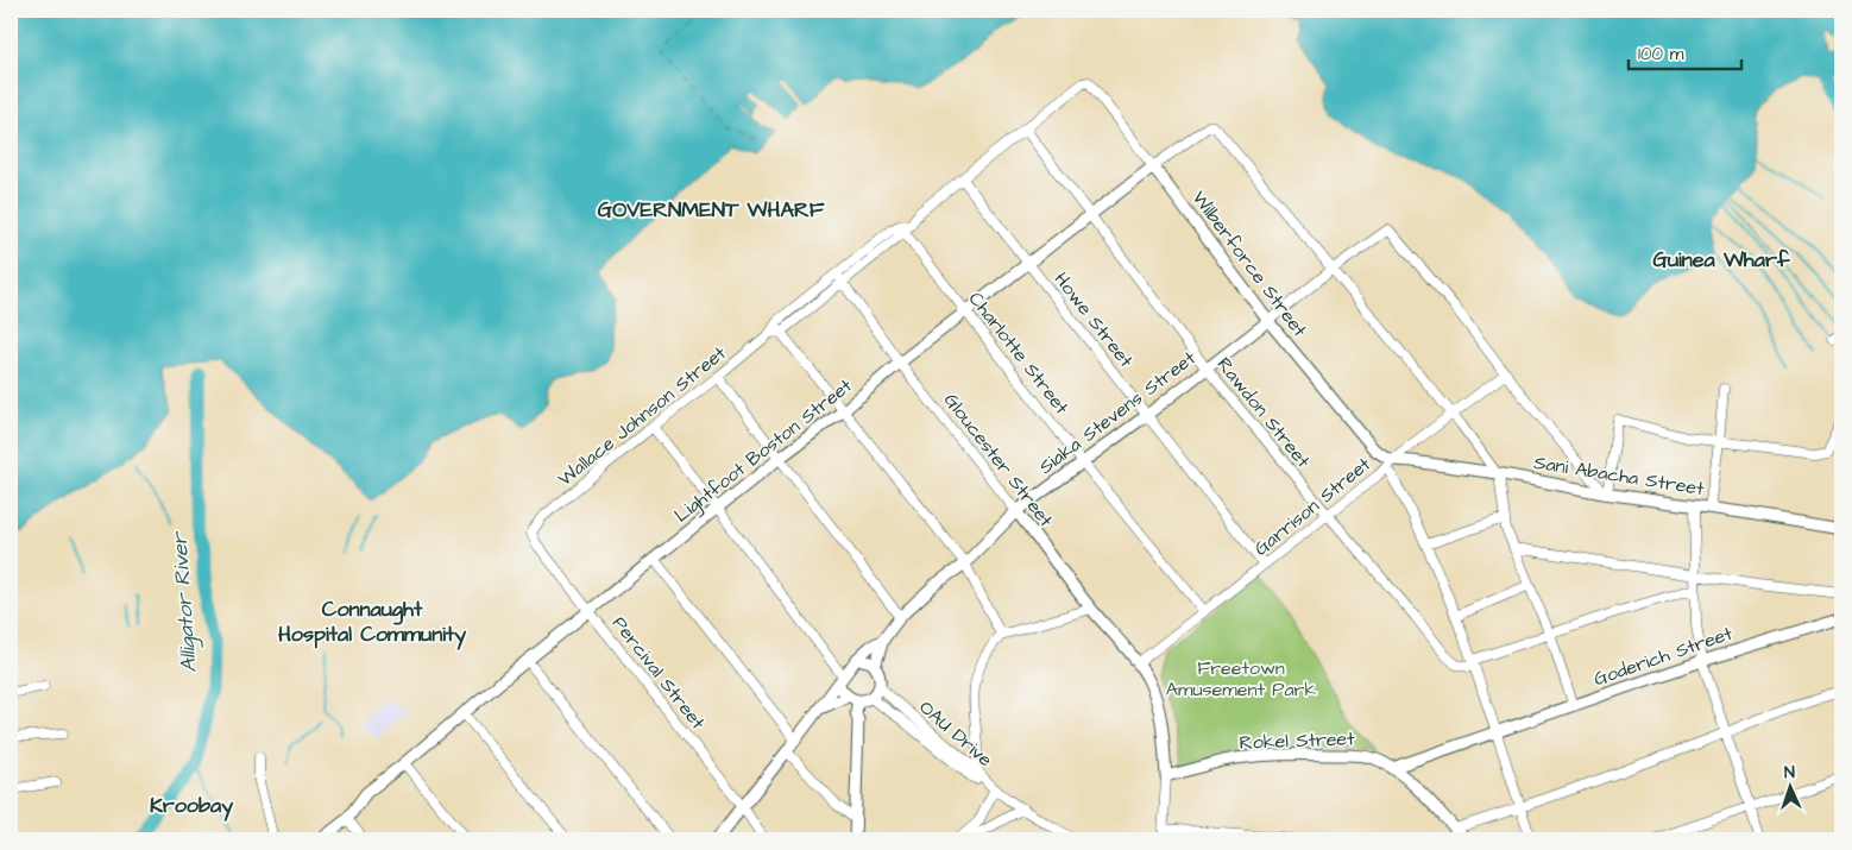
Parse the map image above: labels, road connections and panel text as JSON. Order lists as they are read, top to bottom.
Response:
{
  "streets": {
    "main road": [
      "Wilberforce Street",
      "Siaka Stevens Street",
      "Lightfoot Boston Street",
      "Gloucester Street",
      "Sani Abacha Street",
      "Goderich Street",
      "Rokel Street"
    ],
    "street": [
      "Howe Street",
      "Charlotte Street",
      "Rawdon Street",
      "Wallace Johnson Street",
      "Garrison Street",
      "Percival Street",
      "OAU Drive"
    ]
  },
  "crossings": [
    ["Wilberforce Street", "Siaka Stevens Street"],
    ["Wilberforce Street", "Wallace Johnson Street"],
    ["Wilberforce Street", "Lightfoot Boston Street"],
    ["Wilberforce Street", "Sani Abacha Street"],
    ["Wilberforce Street", "Garrison Street"],
    ["Howe Street", "Siaka Stevens Street"],
    ["Howe Street", "Wallace Johnson Street"],
    ["Howe Street", "Lightfoot Boston Street"],
    ["Howe Street", "Garrison Street"],
    ["Charlotte Street", "Siaka Stevens Street"],
    ["Charlotte Street", "Wallace Johnson Street"],
    ["Charlotte Street", "Lightfoot Boston Street"],
    ["Charlotte Street", "Garrison Street"],
    ["Siaka Stevens Street", "Rawdon Street"],
    ["Siaka Stevens Street", "Lightfoot Boston Street"],
    ["Siaka Stevens Street", "Gloucester Street"],
    ["Siaka Stevens Street", "Garrison Street"],
    ["Siaka Stevens Street", "OAU Drive"],
    ["Rawdon Street", "Wallace Johnson Street"],
    ["Rawdon Street", "Lightfoot Boston Street"],
    ["Rawdon Street", "Garrison Street"],
    ["Wallace Johnson Street", "Gloucester Street"],
    ["Wallace Johnson Street", "Percival Street"],
    ["Lightfoot Boston Street", "Gloucester Street"],
    ["Lightfoot Boston Street", "Percival Street"],
    ["Gloucester Street", "Garrison Street"],
    ["Gloucester Street", "Rokel Street"],
    ["Sani Abacha Street", "Garrison Street"],
    ["Goderich Street", "Rokel Street"]
  ],
  "districts": [
    "GOVERNMENT WHARF",
    "Guinea Wharf",
    "Connaught Hospital Community",
    "Kroobay"
  ],
  "water": ["Alligator River"],
  "parks": ["Freetown Amusement Park"],
  "scale_bar": "100 m",
  "north": "top"
}
